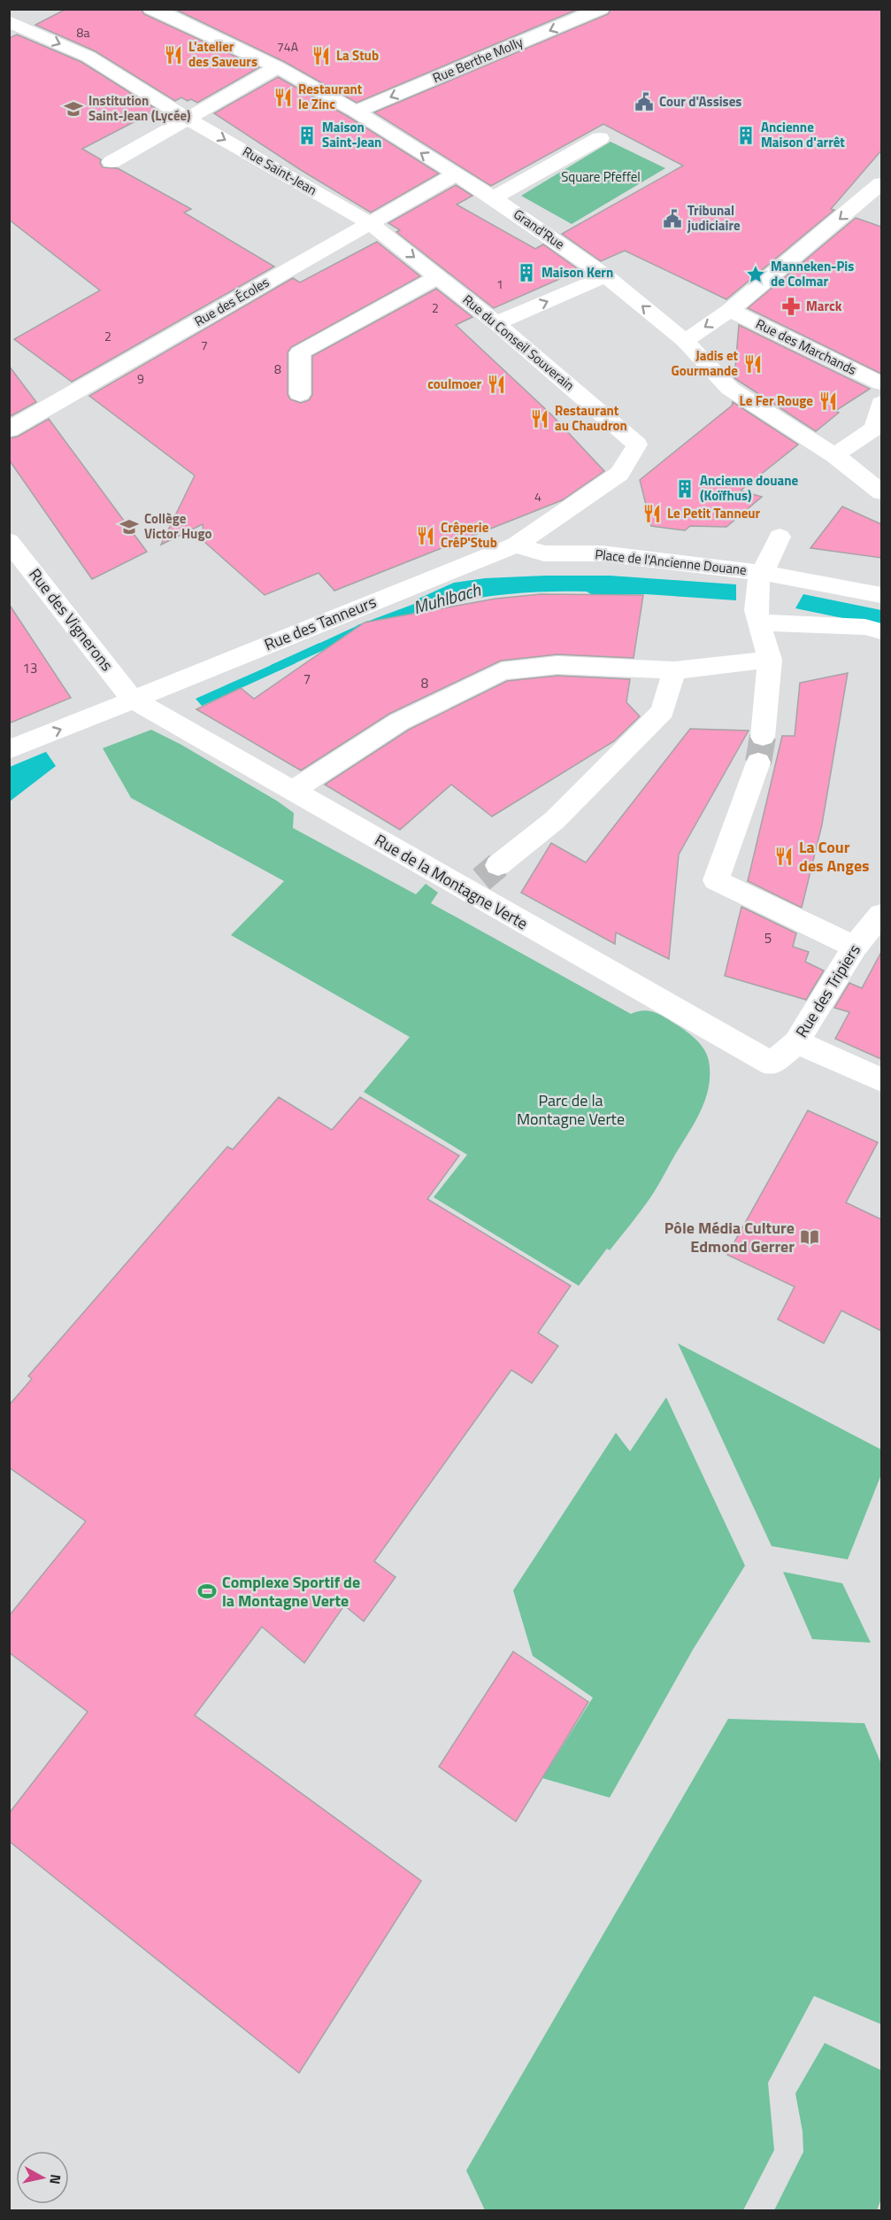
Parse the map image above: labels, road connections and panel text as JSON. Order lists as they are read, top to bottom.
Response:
{
  "streets": {
    "street": [
      "Rue Berthe Molly",
      "Rue Saint-Jean",
      "Grand'Rue",
      "Rue des Écoles",
      "Rue du Conseil Souverain",
      "Rue des Marchands",
      "Place de l'Ancienne Douane",
      "Rue des Vignerons",
      "Rue des Tanneurs",
      "Rue de la Montagne Verte",
      "Rue des Tripiers"
    ]
  },
  "crossings": [
    ["Rue Berthe Molly", "Grand'Rue"],
    ["Rue Saint-Jean", "Rue des Écoles"],
    ["Rue Saint-Jean", "Rue du Conseil Souverain"],
    ["Grand'Rue", "Rue des Écoles"],
    ["Rue des Écoles", "Rue du Conseil Souverain"],
    ["Rue du Conseil Souverain", "Rue des Tanneurs"],
    ["Place de l'Ancienne Douane", "Rue des Tanneurs"],
    ["Place de l'Ancienne Douane", "Rue des Tripiers"],
    ["Rue des Vignerons", "Rue des Tanneurs"],
    ["Rue des Vignerons", "Rue de la Montagne Verte"],
    ["Rue des Tanneurs", "Rue de la Montagne Verte"],
    ["Rue de la Montagne Verte", "Rue des Tripiers"]
  ],
  "one_way": ["Rue Saint-Jean"],
  "water": ["Muhlbach"],
  "parks": ["Square Pfeffel", "Parc de la Montagne Verte"],
  "places": {
    "restaurant": [
      "L'atelier des Saveurs",
      "La Stub",
      "Restaurant le Zinc",
      "Jadis et Gourmande",
      "coulmoer",
      "Le Fer Rouge",
      "Restaurant au Chaudron",
      "Le Petit Tanneur",
      "Crêperie CrêP'Stub",
      "La Cour des Anges"
    ],
    "public building": ["Cour d'Assises", "Tribunal judiciaire"],
    "school or university": ["Institution Saint-Jean (Lycée)", "Collège Victor Hugo"],
    "building": [
      "Maison Saint-Jean",
      "Ancienne Maison d'arrêt",
      "Maison Kern",
      "Ancienne douane (Koïfhus)"
    ],
    "place": ["Manneken-Pis de Colmar"],
    "pharmacy": ["Marck"],
    "library": ["Pôle Média Culture Edmond Gerrer"],
    "sports": ["Complexe Sportif de la Montagne Verte"]
  },
  "house_numbers": [
    "8a",
    "74A",
    "1",
    "2",
    "2",
    "7",
    "8",
    "9",
    "4",
    "13",
    "7",
    "8",
    "5"
  ],
  "north": "right"
}
